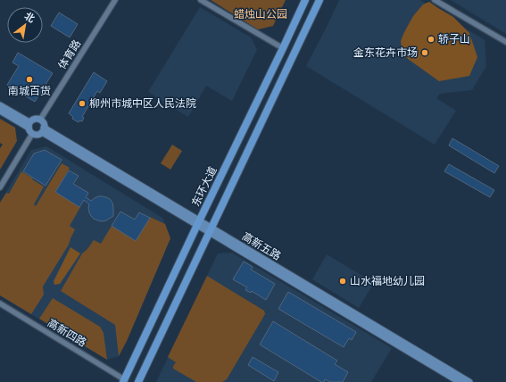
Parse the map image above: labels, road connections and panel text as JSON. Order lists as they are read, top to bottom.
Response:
{
  "streets": {
    "highway": ["东环大道"],
    "main road": ["高新五路"],
    "street": ["体育路", "高新四路"]
  },
  "crossings": [
    ["体育路", "高新五路"],
    ["东环大道", "高新五路"],
    ["东环大道", "高新四路"]
  ],
  "parks": ["蜡烛山公园"],
  "places": [
    "轿子山",
    "金东花卉市场",
    "南城百货",
    "柳州市城中区人民法院",
    "山水福地幼儿园"
  ],
  "north": "top right"
}
